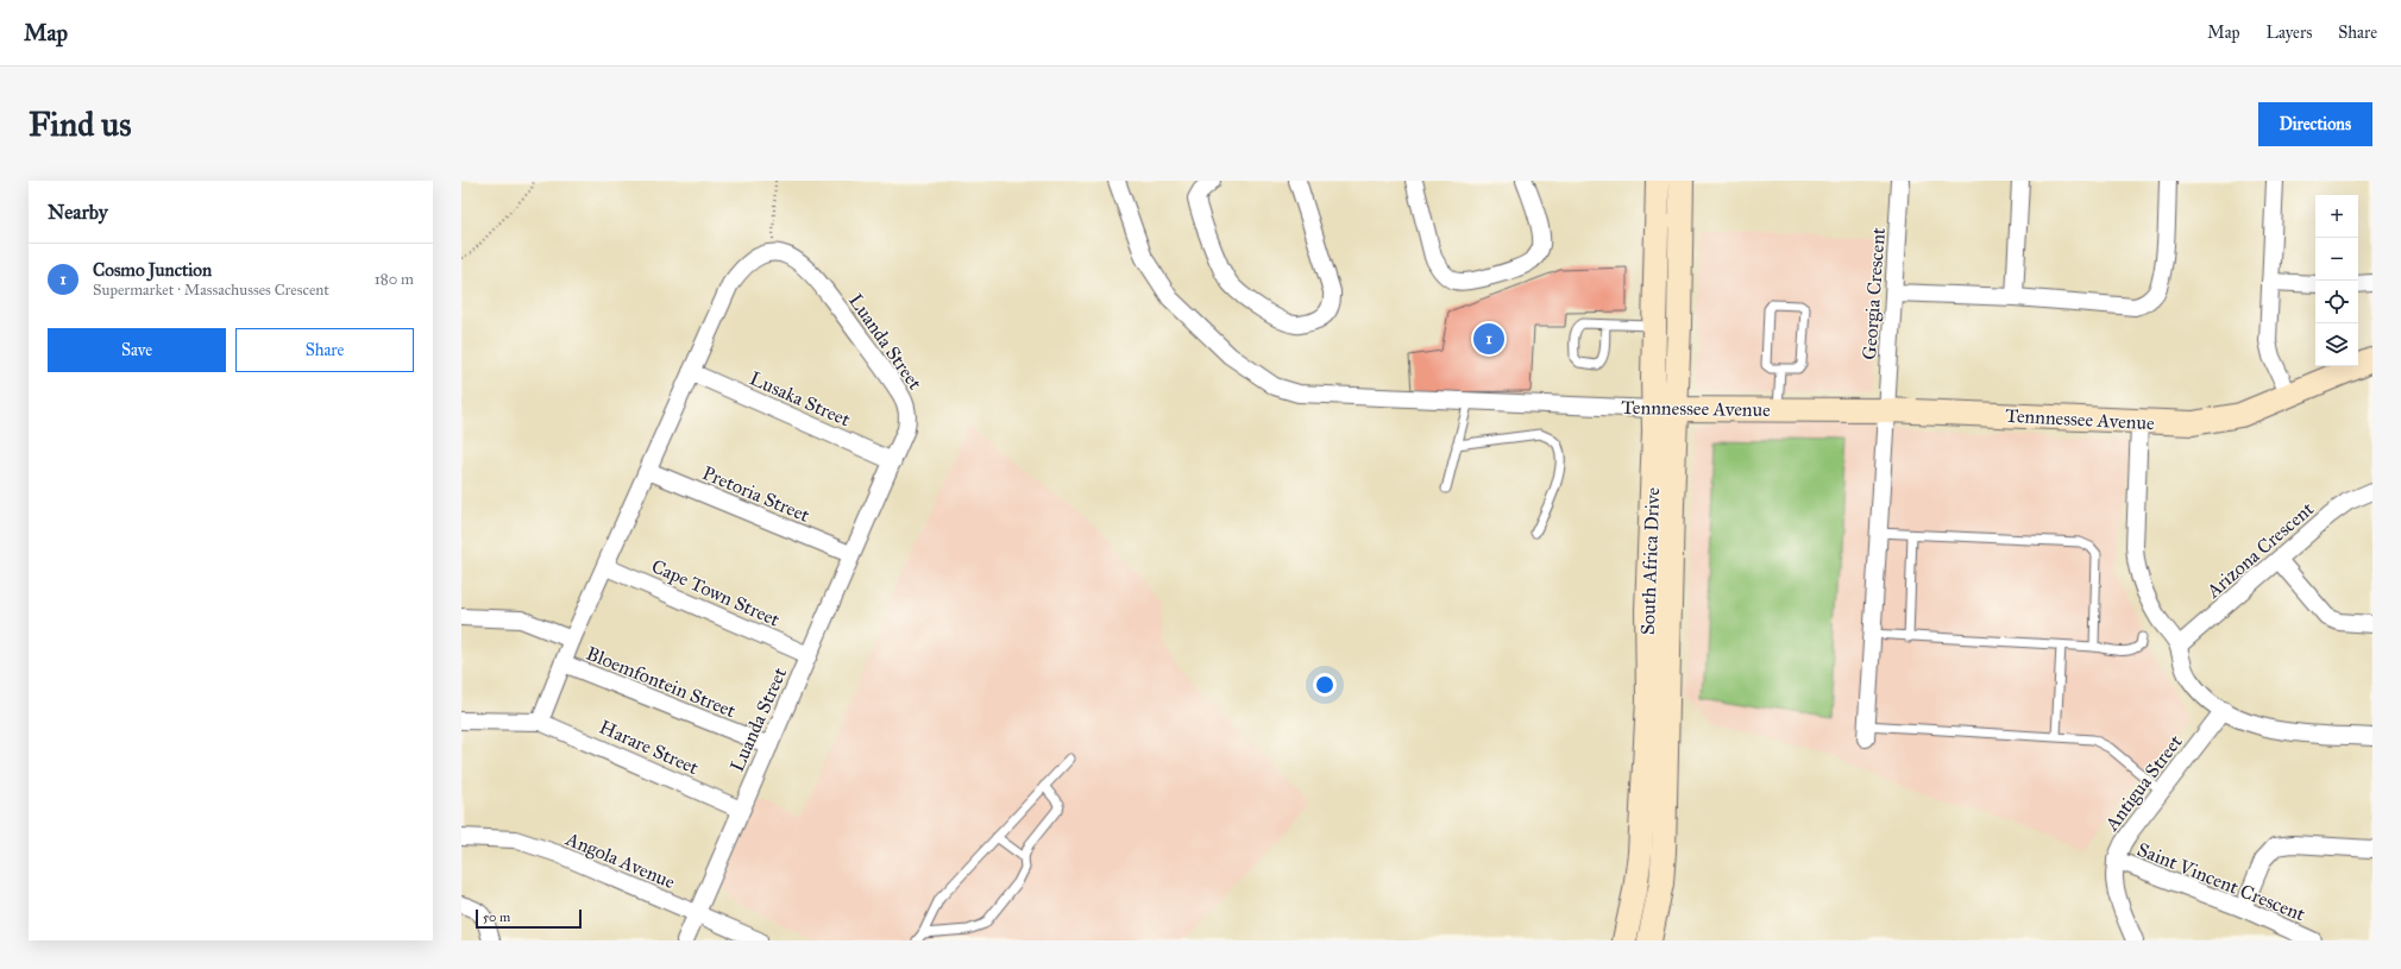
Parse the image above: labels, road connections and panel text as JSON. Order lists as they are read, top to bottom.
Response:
{
  "streets": {
    "street": [
      "Georgia Crescent",
      "Luanda Street",
      "Lusaka Street",
      "Tennnessee Avenue",
      "Pretoria Street",
      "Arizona Crescent",
      "South Africa Drive",
      "Cape Town Street",
      "Bloemfontein Street",
      "Harare Street",
      "Antigua Street",
      "Angola Avenue",
      "Saint Vincent Crescent"
    ]
  },
  "crossings": [
    ["Georgia Crescent", "Tennnessee Avenue"],
    ["Luanda Street", "Lusaka Street"],
    ["Luanda Street", "Pretoria Street"],
    ["Luanda Street", "Cape Town Street"],
    ["Luanda Street", "Bloemfontein Street"],
    ["Luanda Street", "Harare Street"],
    ["Luanda Street", "Angola Avenue"],
    ["Tennnessee Avenue", "South Africa Drive"],
    ["Antigua Street", "Saint Vincent Crescent"]
  ],
  "scale_bar": "50 m",
  "page": {
    "header": "Map",
    "nav": ["Map", "Layers", "Share"],
    "buttons": [
      "Directions",
      ["Save", "Share"]
    ],
    "title": "Find us",
    "heading": "Nearby",
    "map_buttons": ["+", "−"],
    "list": [
      {
        "mark": "1",
        "name": "Cosmo Junction",
        "note": "Supermarket · Massachusses Crescent",
        "value": "180 m"
      }
    ],
    "pins": "1",
    "scale": "50 m"
  }
}
